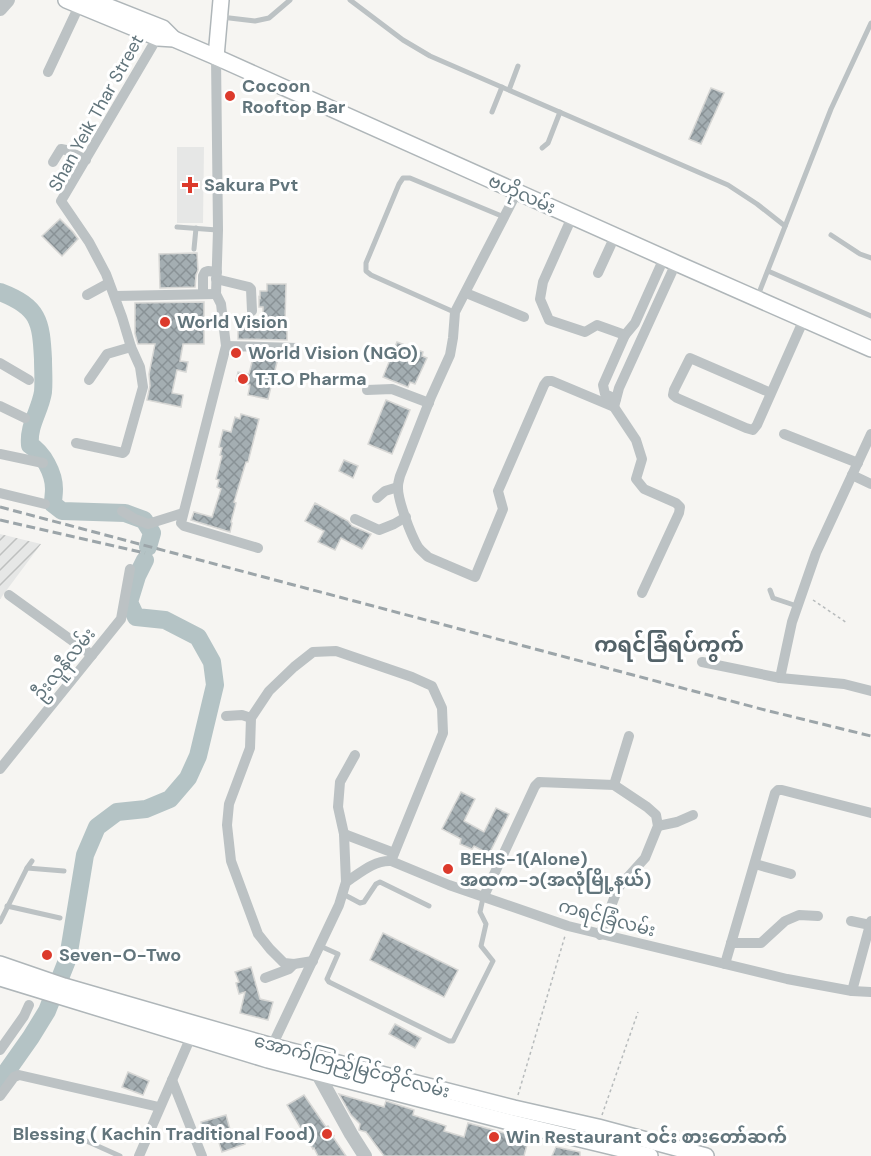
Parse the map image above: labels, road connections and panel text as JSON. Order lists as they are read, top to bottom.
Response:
{
  "streets": {
    "main road": ["ဗဟိုလမ်း", "အောက်ကြည့်မြင်တိုင်လမ်း"],
    "street": ["Shan Yeik Thar Street", "ဦးလူနီလမ်း", "ကရင်ခြံလမ်း"]
  },
  "crossings": [
    ["Shan Yeik Thar Street", "ဗဟိုလမ်း"]
  ],
  "districts": ["ကရင်ခြံရပ်ကွက်"],
  "places": {
    "other": [
      "Cocoon Rooftop Bar",
      "World Vision",
      "World Vision (NGO)",
      "T.T.O Pharma",
      "BEHS-1(Alone) အထက-၁(အလုံမြို့နယ်)",
      "Seven-O-Two",
      "Blessing ( Kachin Traditional Food)",
      "Win Restaurant ဝင်း စားတော်ဆက်"
    ],
    "health": ["Sakura Pvt"]
  }
}
